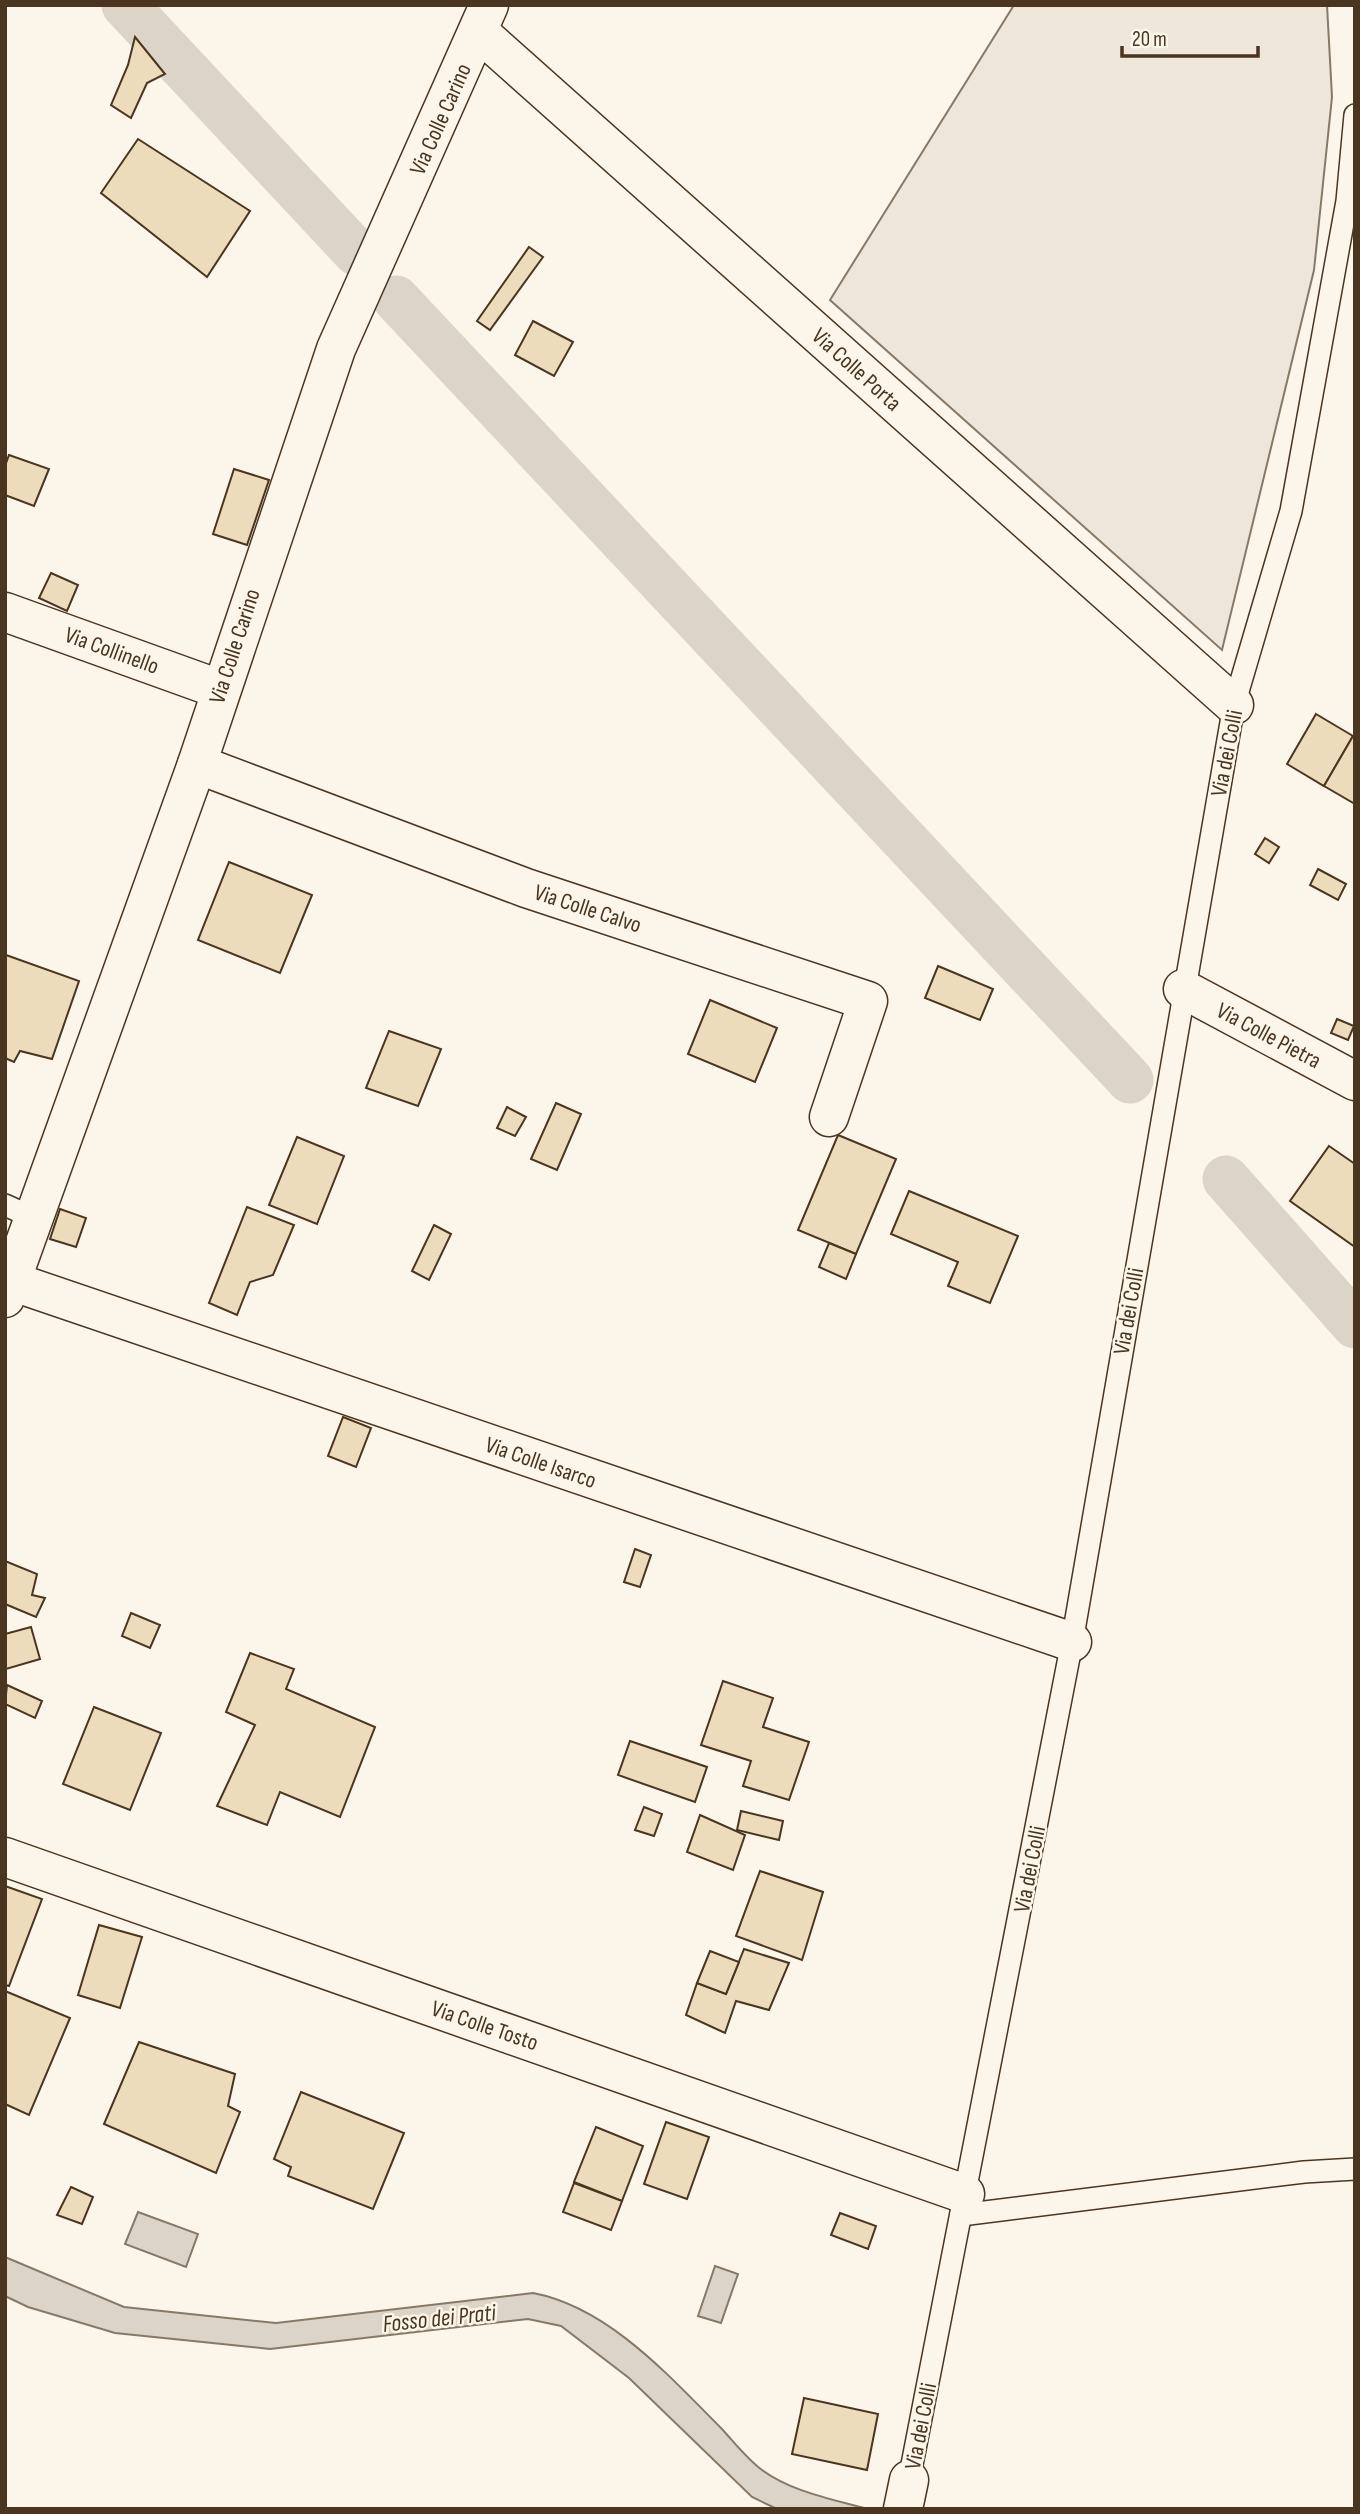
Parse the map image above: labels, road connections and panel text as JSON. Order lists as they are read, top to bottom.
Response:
{
  "streets": {
    "street": [
      "Via Colle Carino",
      "Via Colle Porta",
      "Via Collinello",
      "Via Colle Calvo",
      "Via Colle Pietra",
      "Via Colle Isarco",
      "Via Colle Tosto"
    ],
    "lane": ["Via dei Colli"]
  },
  "crossings": [
    ["Via Colle Carino", "Via Colle Porta"],
    ["Via Colle Carino", "Via Collinello"],
    ["Via Colle Carino", "Via Colle Calvo"],
    ["Via Colle Carino", "Via Colle Isarco"],
    ["Via Colle Porta", "Via dei Colli"],
    ["Via dei Colli", "Via Colle Pietra"],
    ["Via dei Colli", "Via Colle Isarco"],
    ["Via dei Colli", "Via Colle Tosto"]
  ],
  "water": ["Fosso dei Prati"],
  "scale_bar": "20 m"
}
